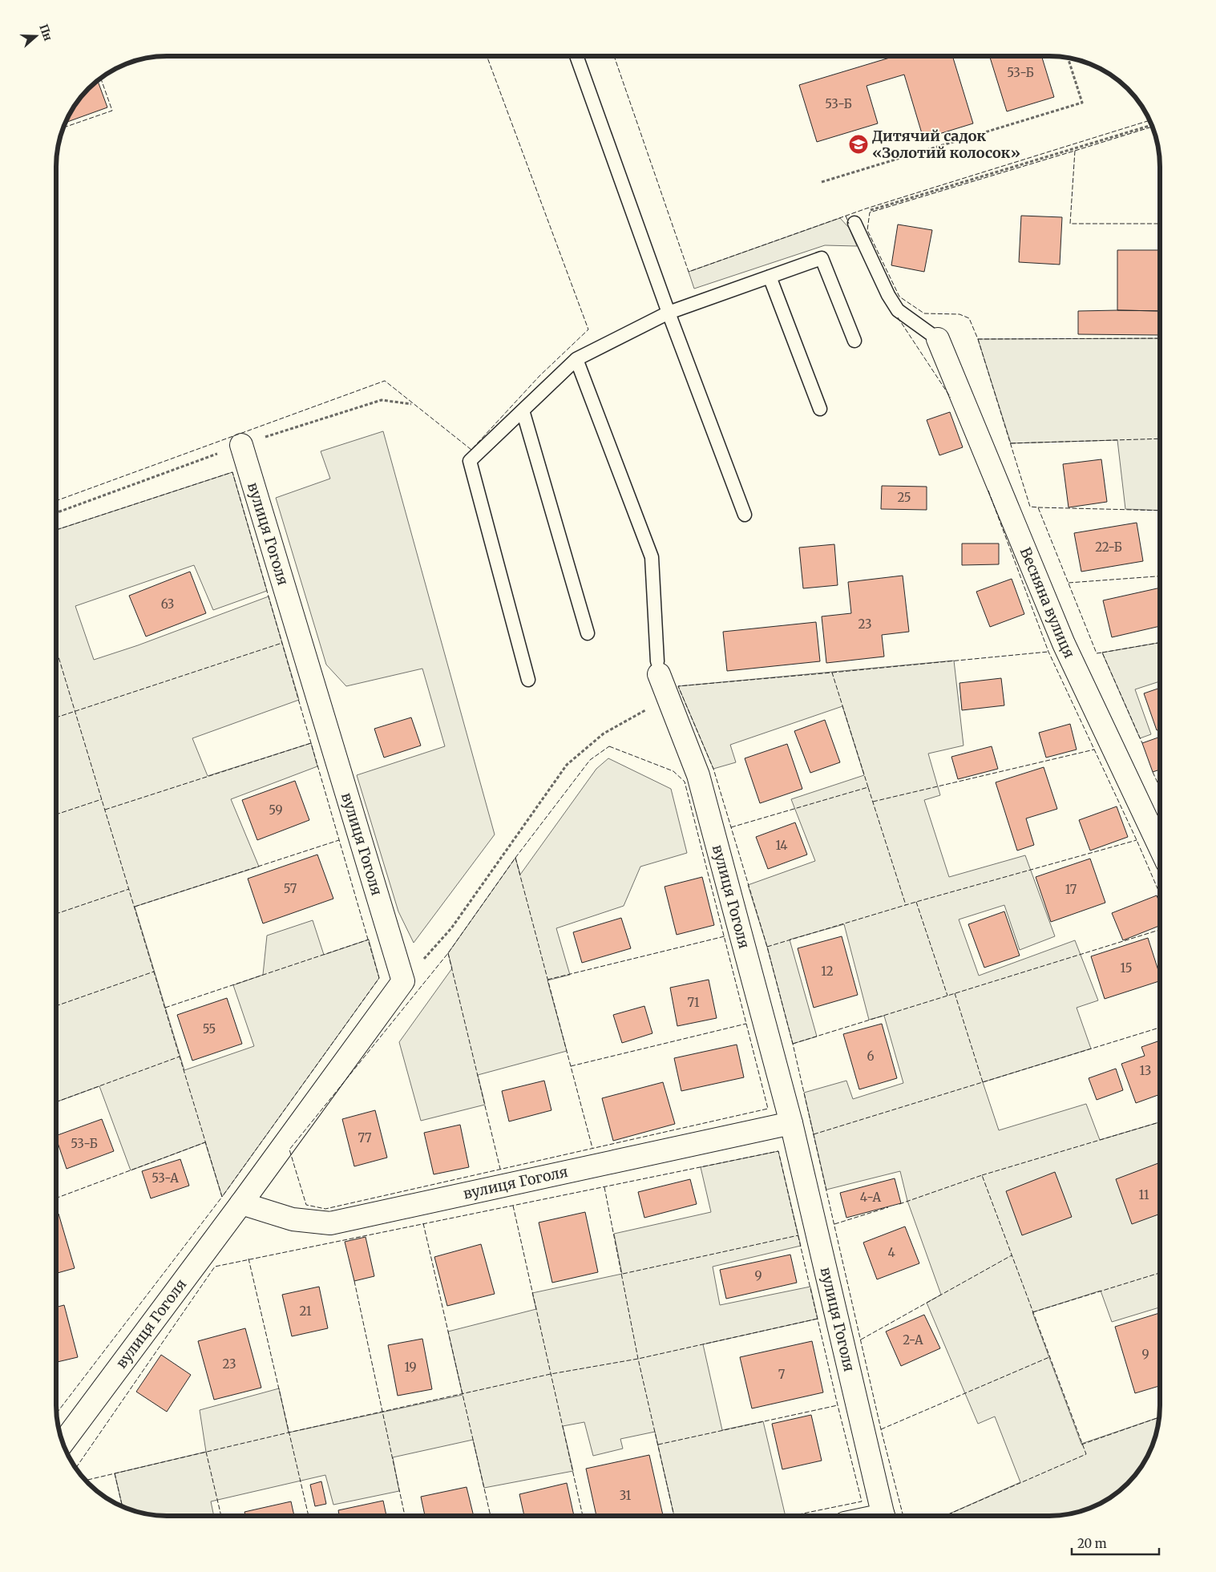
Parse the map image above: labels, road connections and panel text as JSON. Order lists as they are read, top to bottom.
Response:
{
  "streets": {
    "street": ["вулиця Гоголя", "Весняна вулиця"]
  },
  "places": {
    "school or university": ["Дитячий садок «Золотий колосок»"]
  },
  "house_numbers": [
    "53-Б",
    "53-Б",
    "25",
    "22-Б",
    "63",
    "23",
    "59",
    "14",
    "57",
    "17",
    "15",
    "12",
    "71",
    "55",
    "6",
    "13",
    "77",
    "53-Б",
    "53-А",
    "11",
    "4-А",
    "4",
    "9",
    "21",
    "2-А",
    "9",
    "23",
    "19",
    "7",
    "31"
  ],
  "scale_bar": "20 m",
  "north": "right"
}
